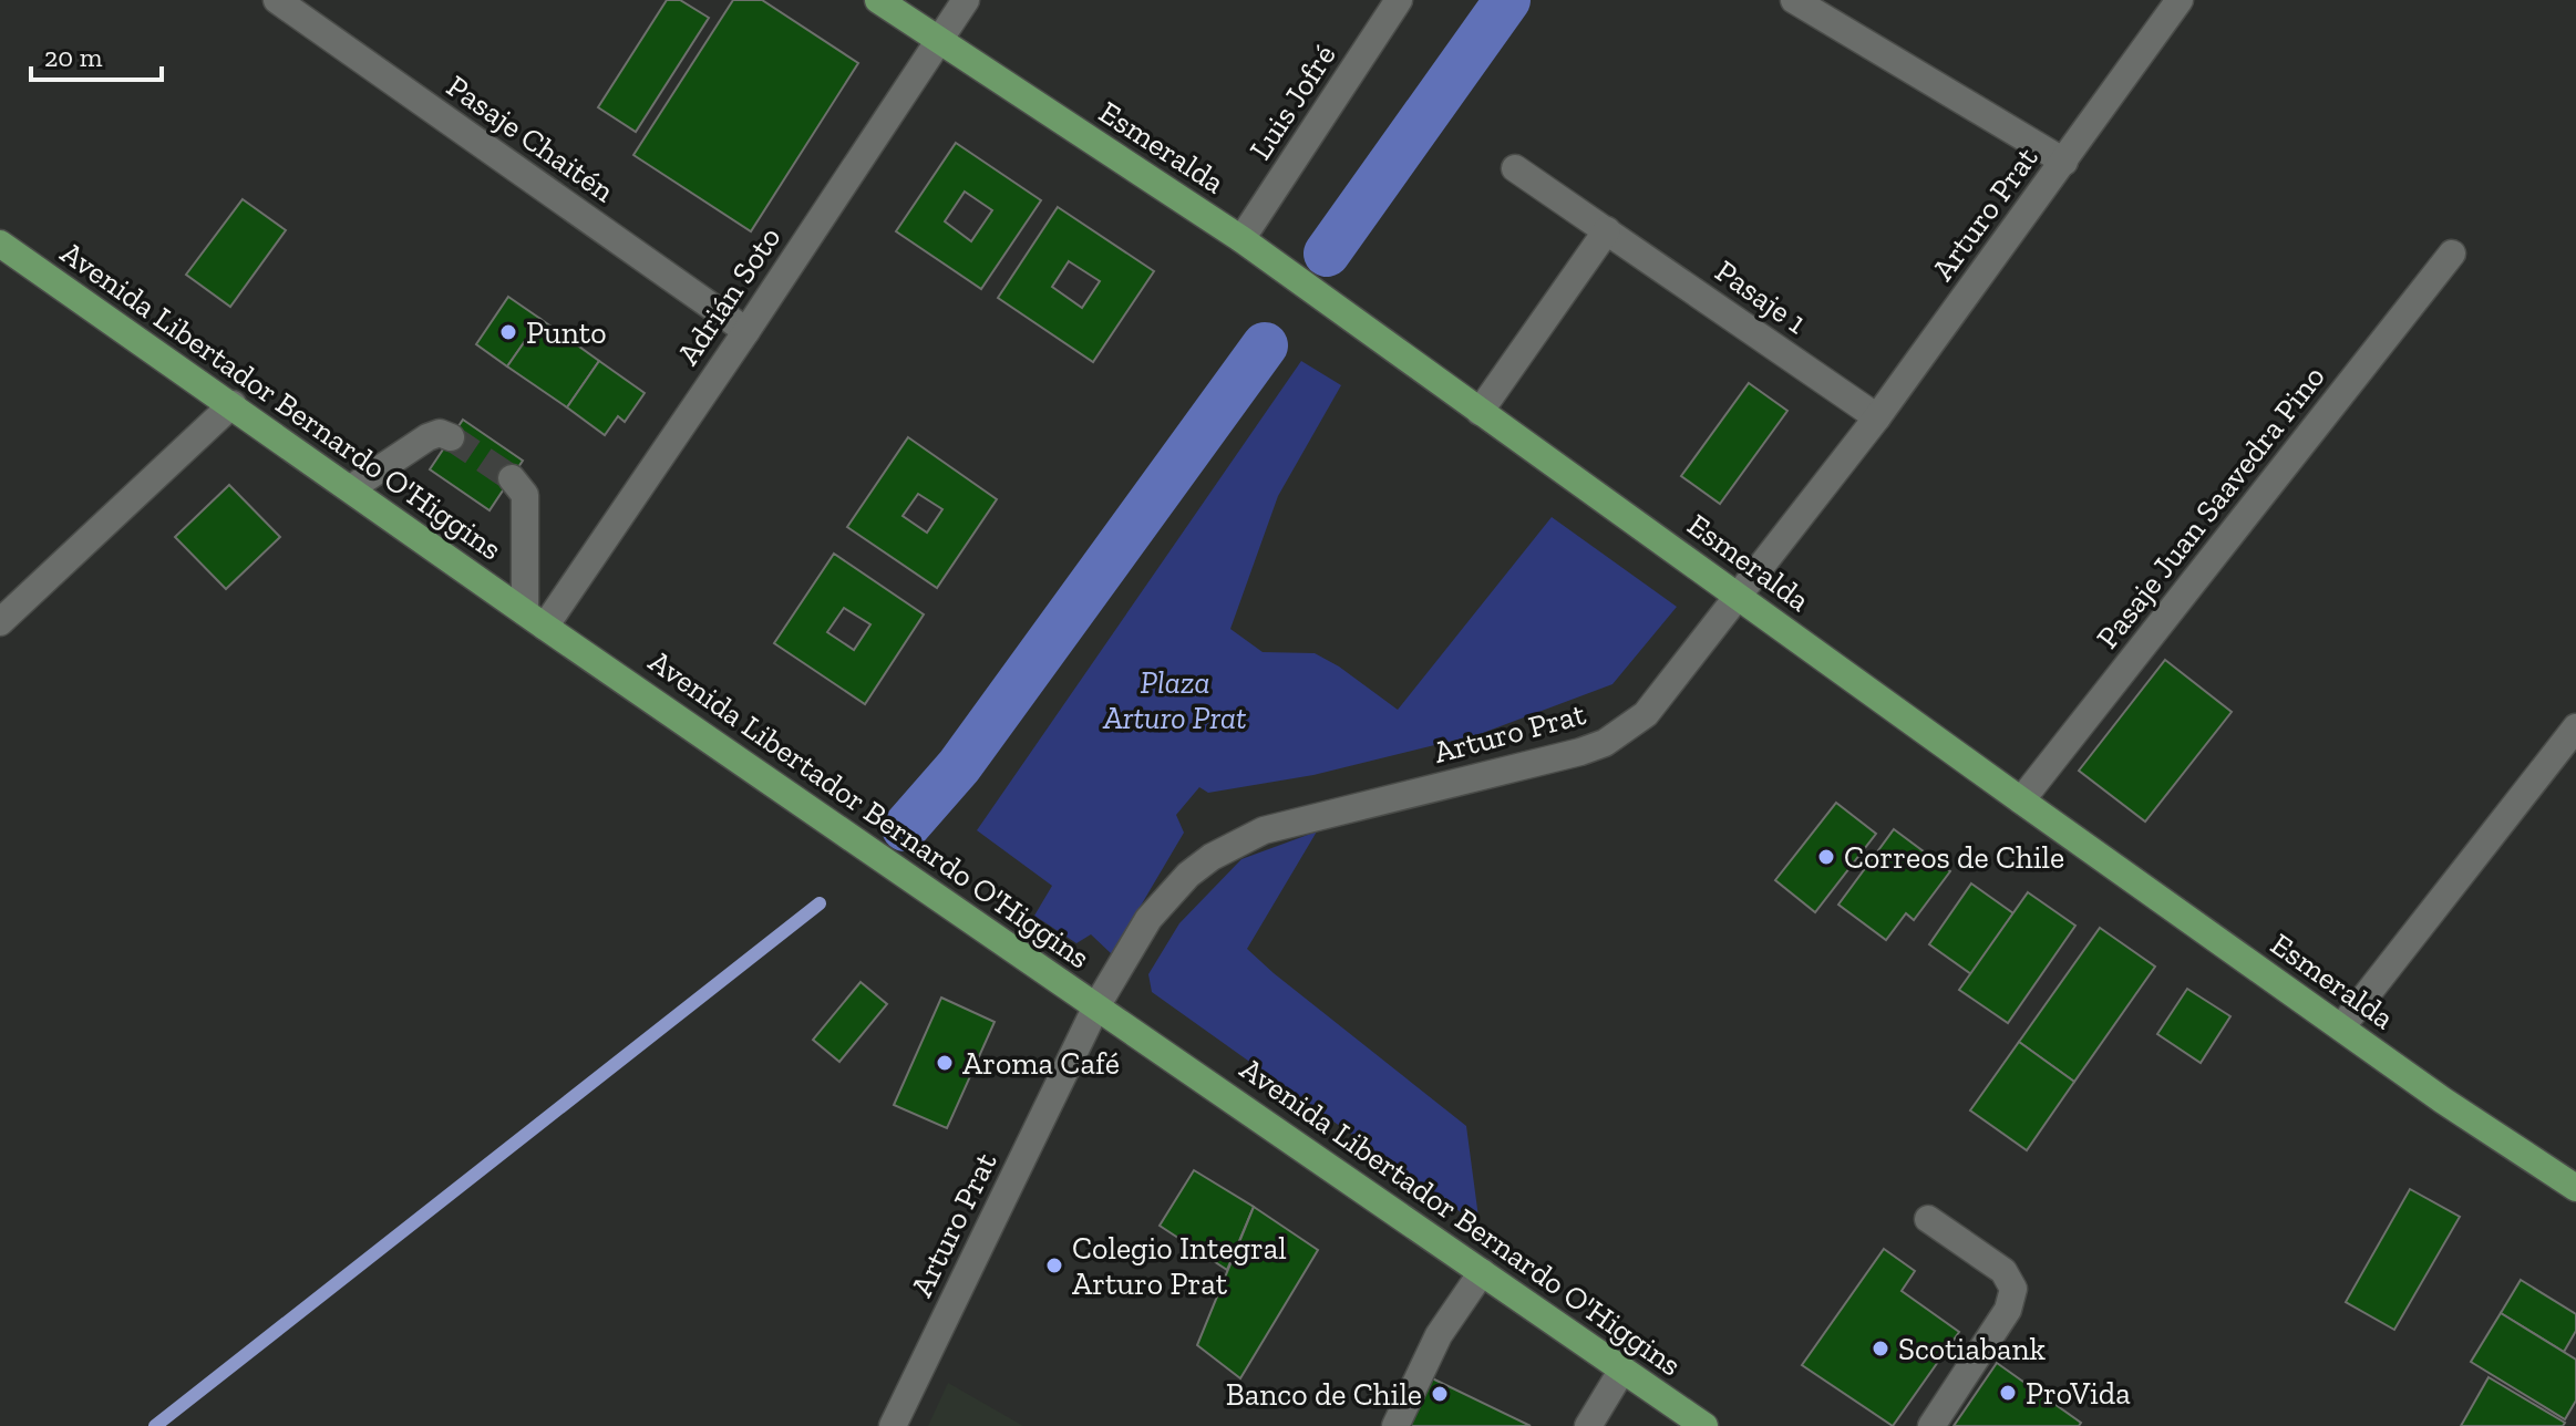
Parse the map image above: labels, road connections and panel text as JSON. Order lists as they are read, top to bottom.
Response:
{
  "streets": {
    "main road": ["Esmeralda", "Avenida Libertador Bernardo O'Higgins"],
    "street": [
      "Luis Jofré",
      "Pasaje Chaitén",
      "Arturo Prat",
      "Adrián Soto",
      "Pasaje 1",
      "Pasaje Juan Saavedra Pino"
    ]
  },
  "crossings": [
    ["Luis Jofré", "Esmeralda"],
    ["Pasaje Chaitén", "Adrián Soto"],
    ["Esmeralda", "Arturo Prat"],
    ["Esmeralda", "Adrián Soto"],
    ["Esmeralda", "Pasaje Juan Saavedra Pino"],
    ["Arturo Prat", "Pasaje 1"],
    ["Arturo Prat", "Avenida Libertador Bernardo O'Higgins"],
    ["Adrián Soto", "Avenida Libertador Bernardo O'Higgins"]
  ],
  "parks": ["Plaza Arturo Prat"],
  "places": [
    "Punto",
    "Correos de Chile",
    "Aroma Café",
    "Colegio Integral Arturo Prat",
    "Scotiabank",
    "ProVida",
    "Banco de Chile"
  ],
  "scale_bar": "20 m"
}
